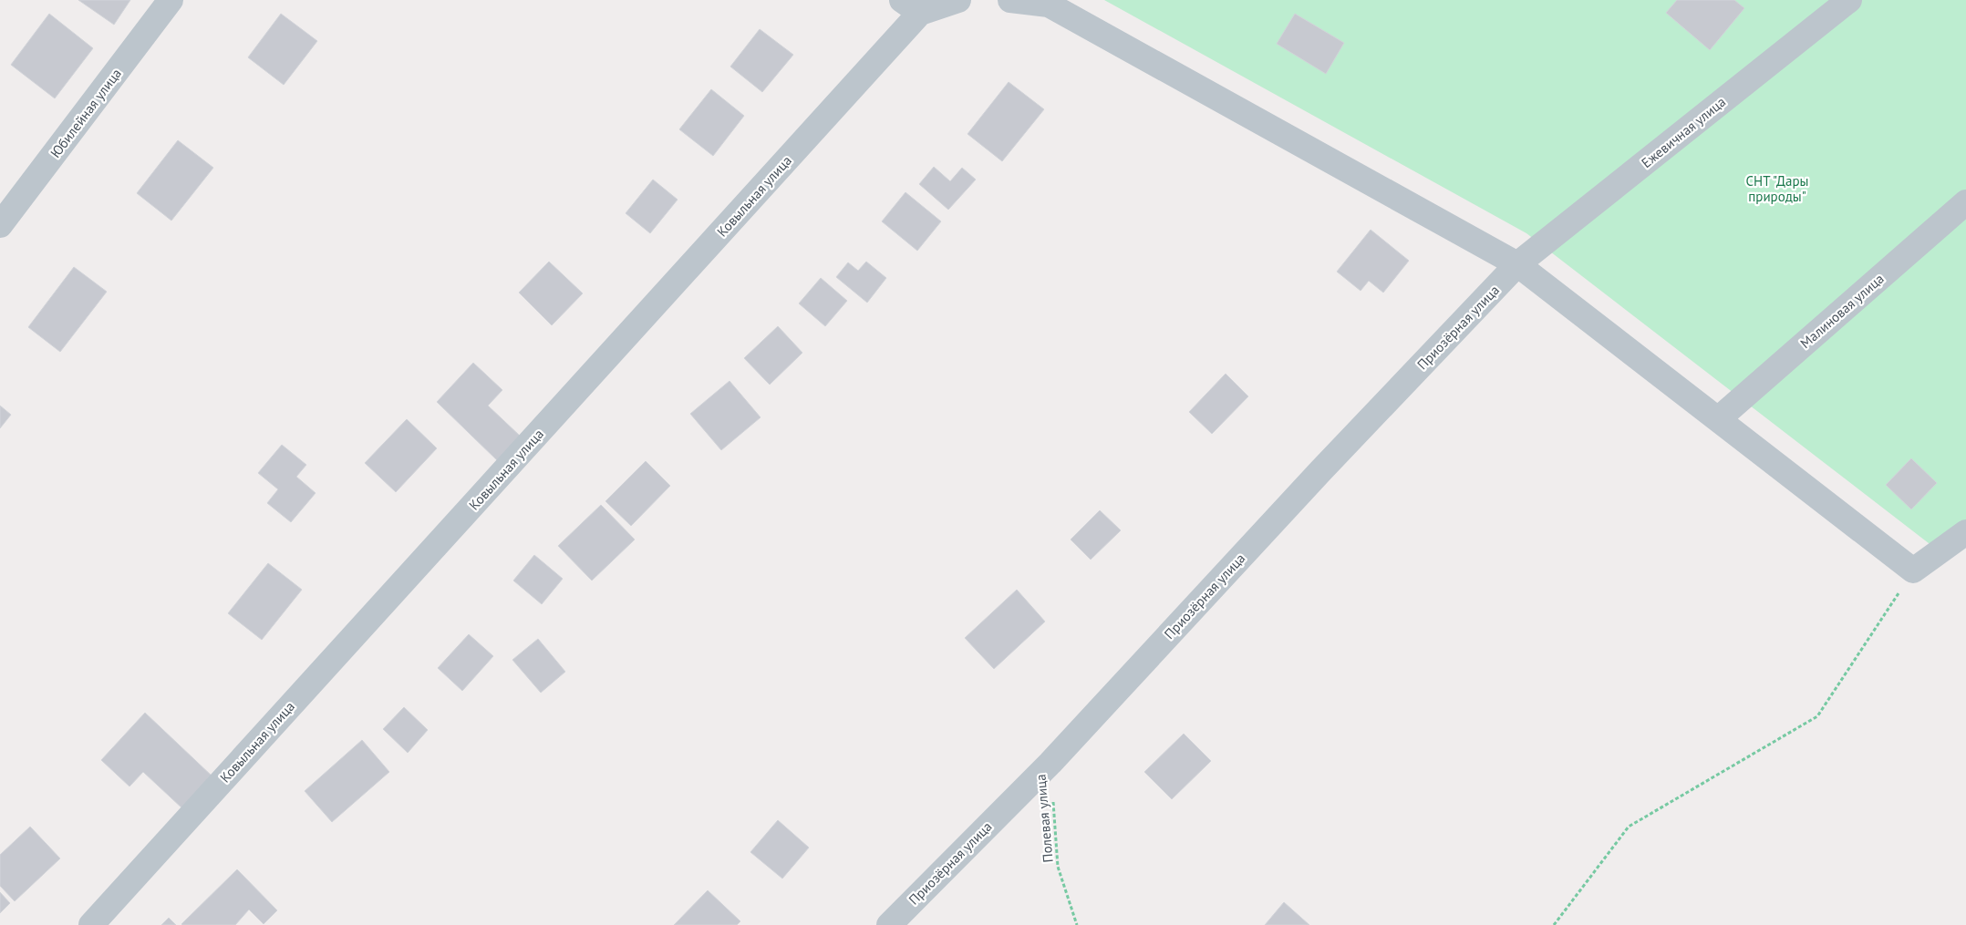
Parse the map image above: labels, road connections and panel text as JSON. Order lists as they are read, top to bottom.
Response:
{
  "streets": {
    "street": [
      "Юбилейная улица",
      "Ежевичная улица",
      "Ковыльная улица",
      "Малиновая улица",
      "Приозёрная улица"
    ],
    "path": ["Полевая улица"]
  },
  "crossings": [
    ["Ежевичная улица", "Приозёрная улица"],
    ["Приозёрная улица", "Полевая улица"]
  ],
  "parks": ["СНТ \"Дары природы\""]
}
